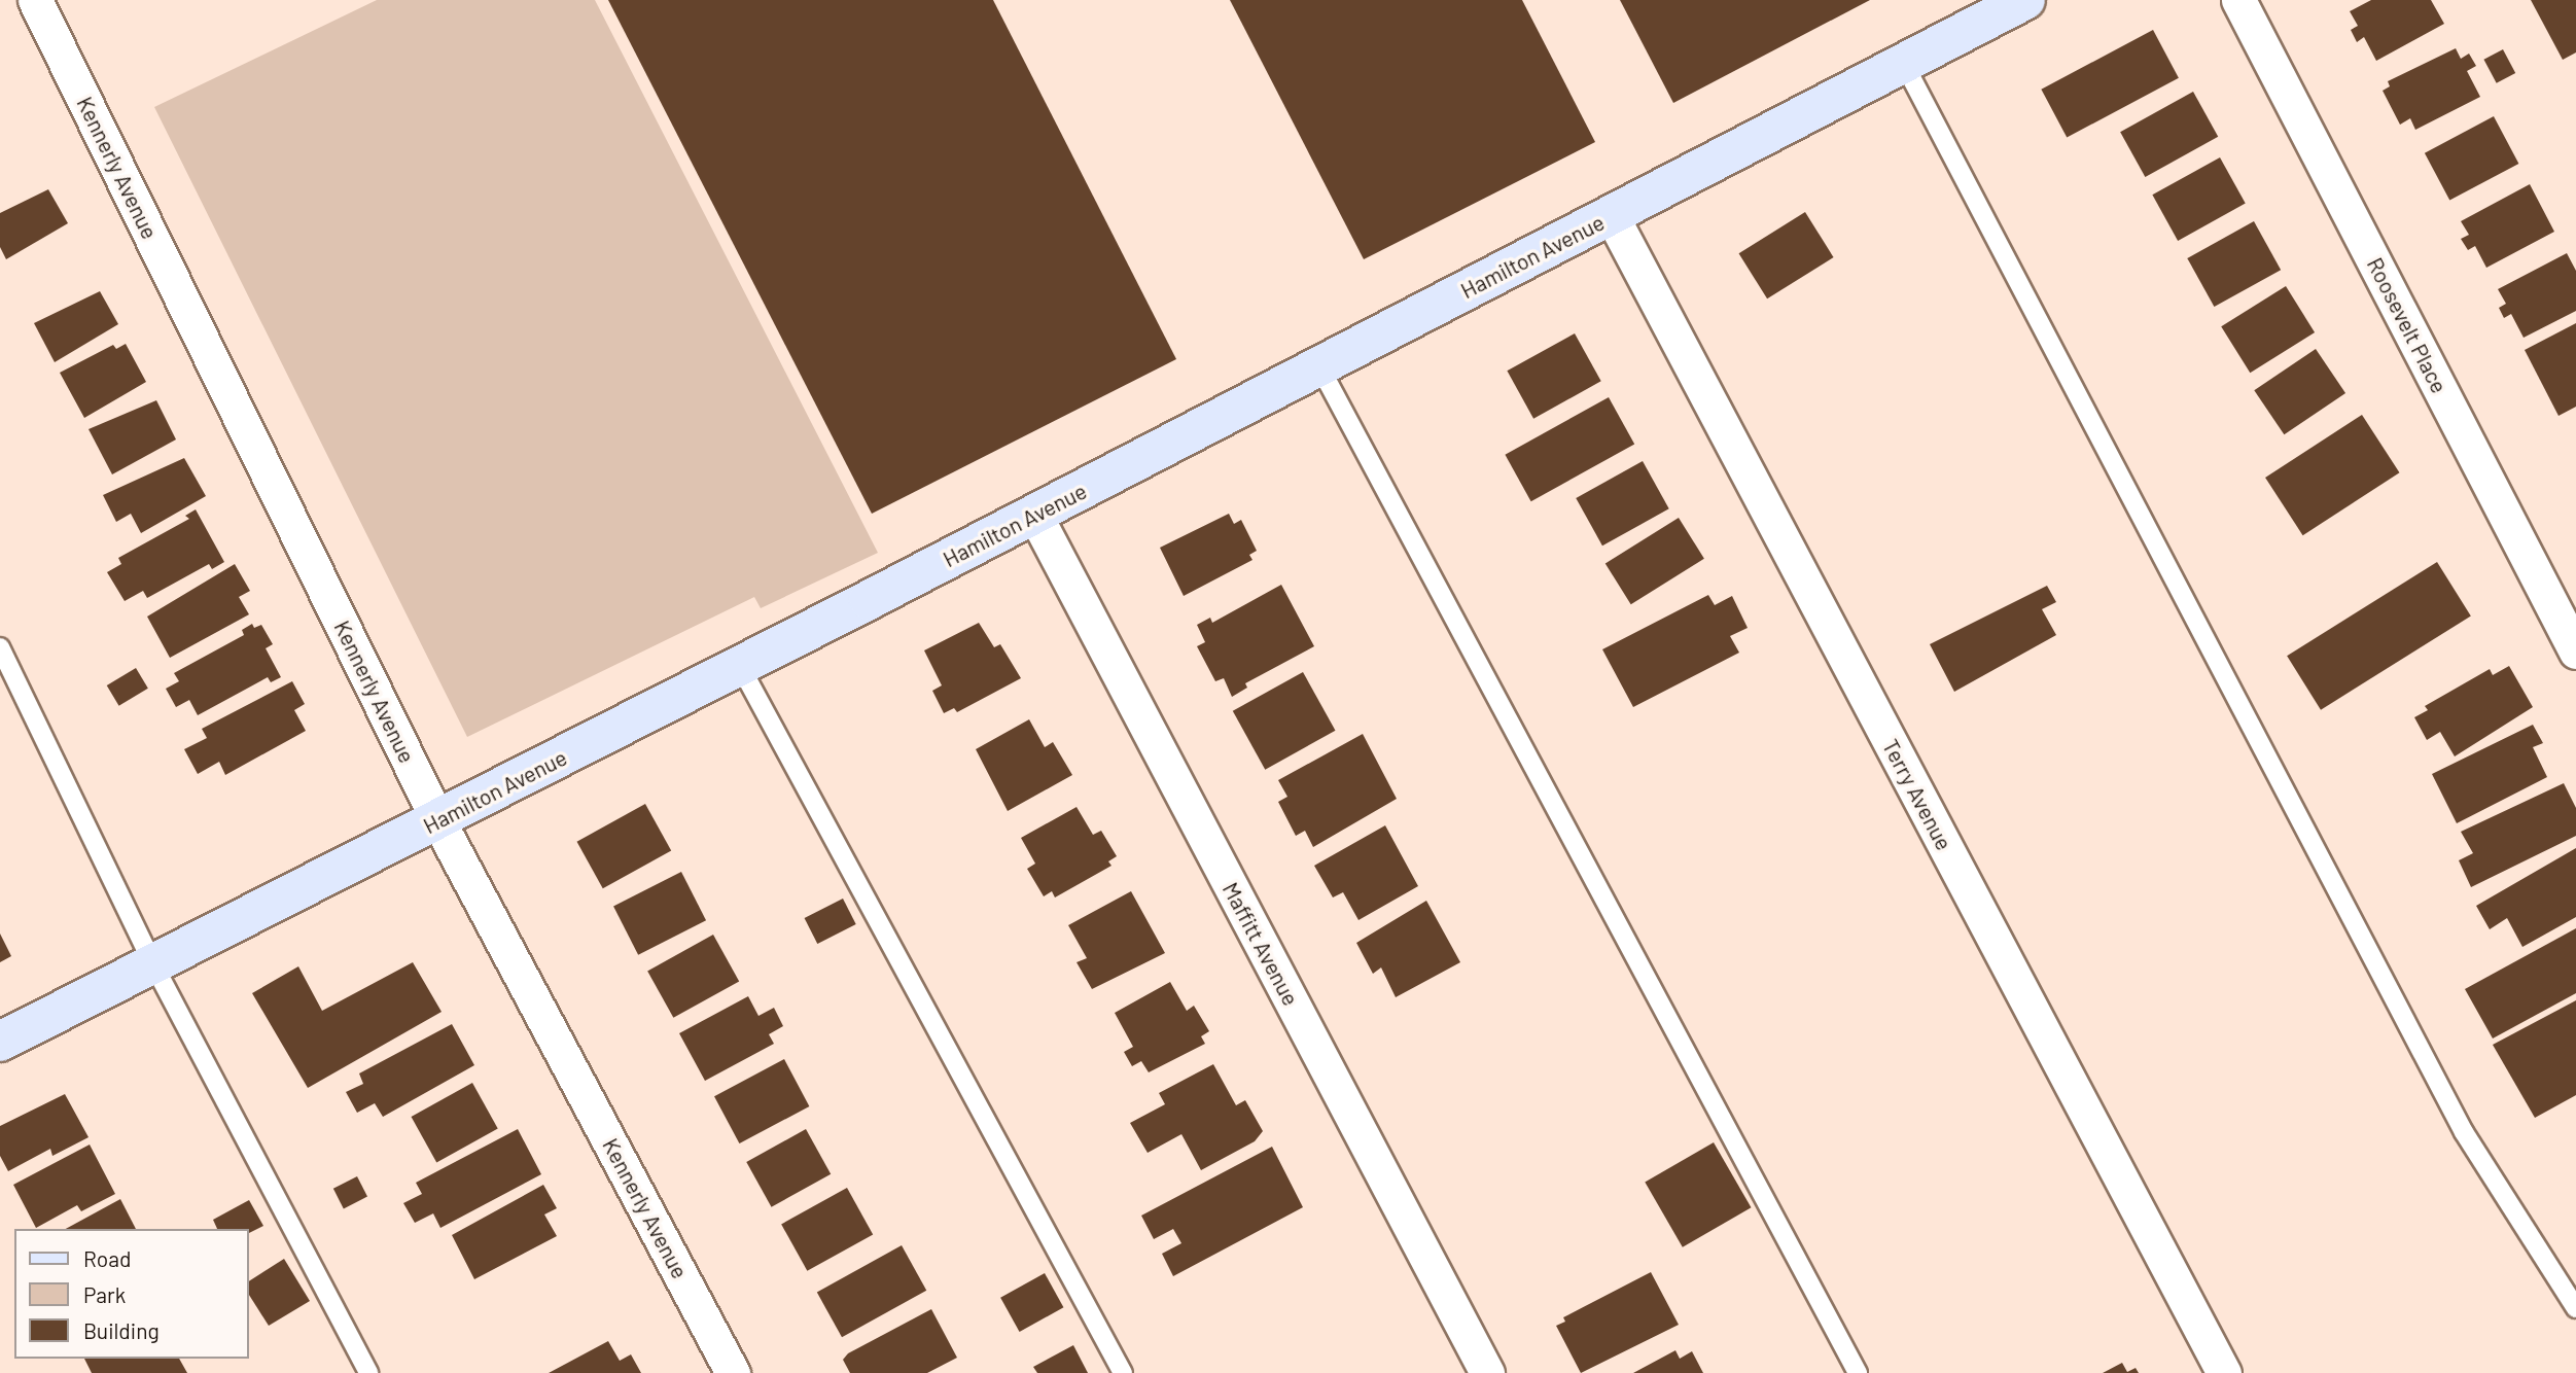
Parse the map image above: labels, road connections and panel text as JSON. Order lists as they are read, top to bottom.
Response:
{
  "streets": {
    "street": [
      "Kennerly Avenue",
      "Hamilton Avenue",
      "Roosevelt Place",
      "Terry Avenue",
      "Maffitt Avenue"
    ]
  },
  "crossings": [
    ["Kennerly Avenue", "Hamilton Avenue"],
    ["Hamilton Avenue", "Terry Avenue"],
    ["Hamilton Avenue", "Maffitt Avenue"]
  ],
  "legend": ["Road", "Park", "Building"]
}
